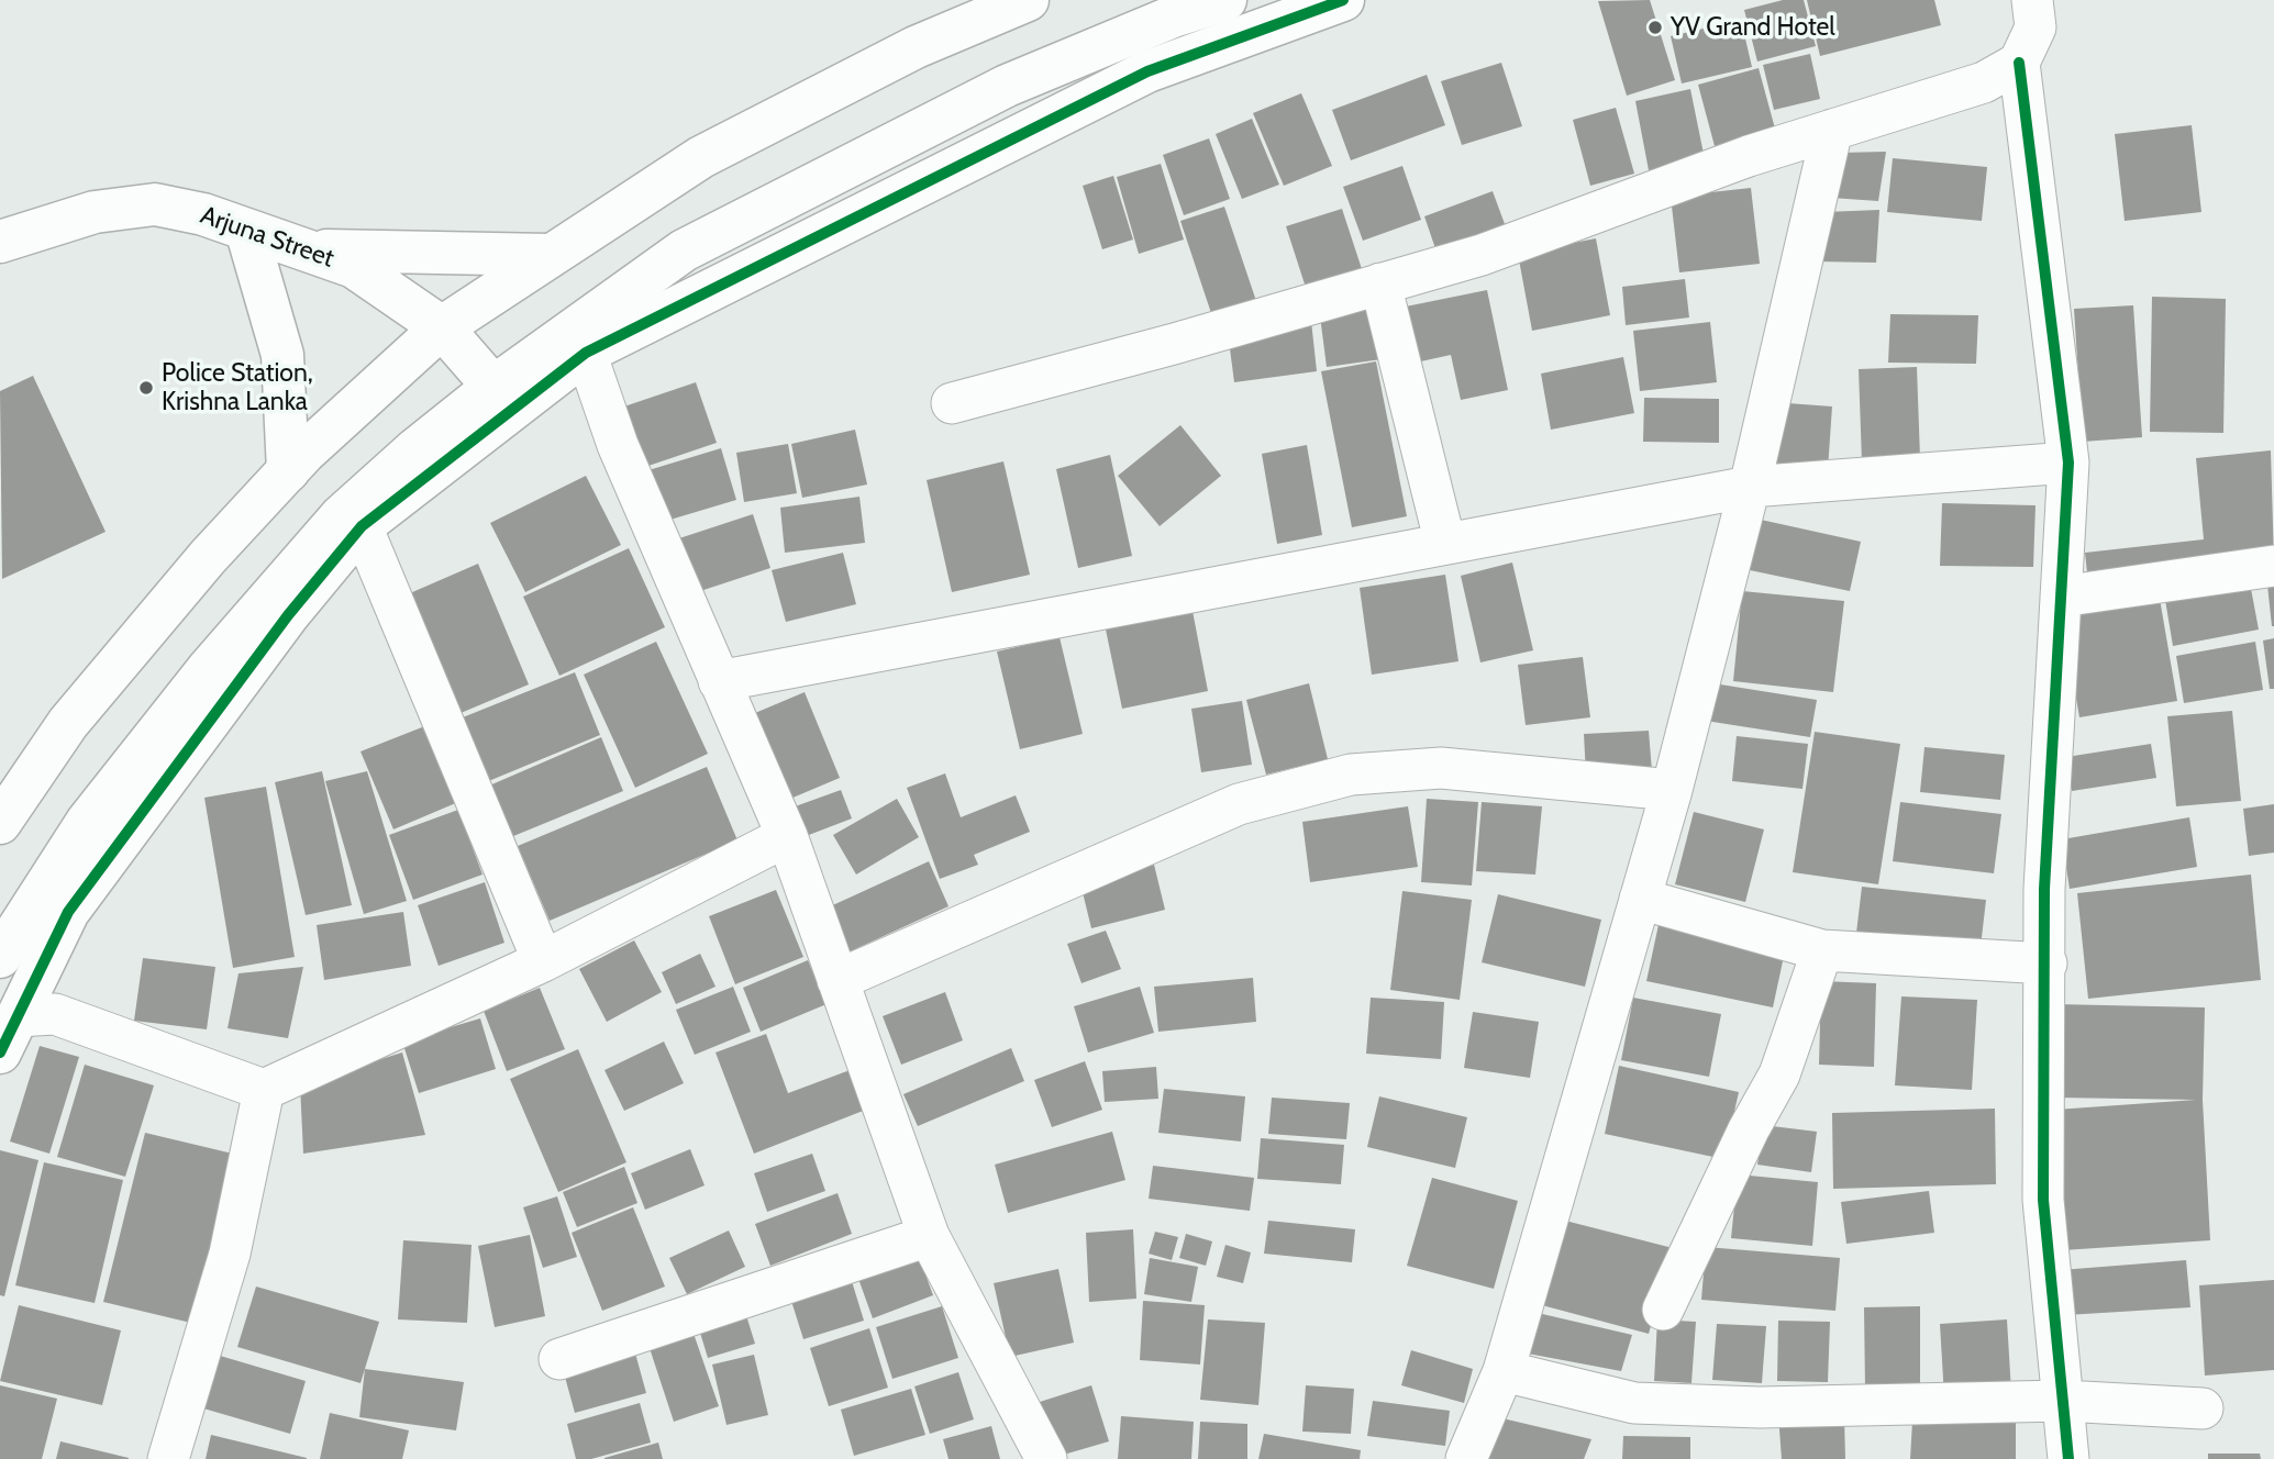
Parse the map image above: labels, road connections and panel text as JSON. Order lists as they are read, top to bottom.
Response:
{
  "streets": {
    "main road": ["Arjuna Street"]
  },
  "places": ["YV Grand Hotel", "Police Station, Krishna Lanka"]
}
